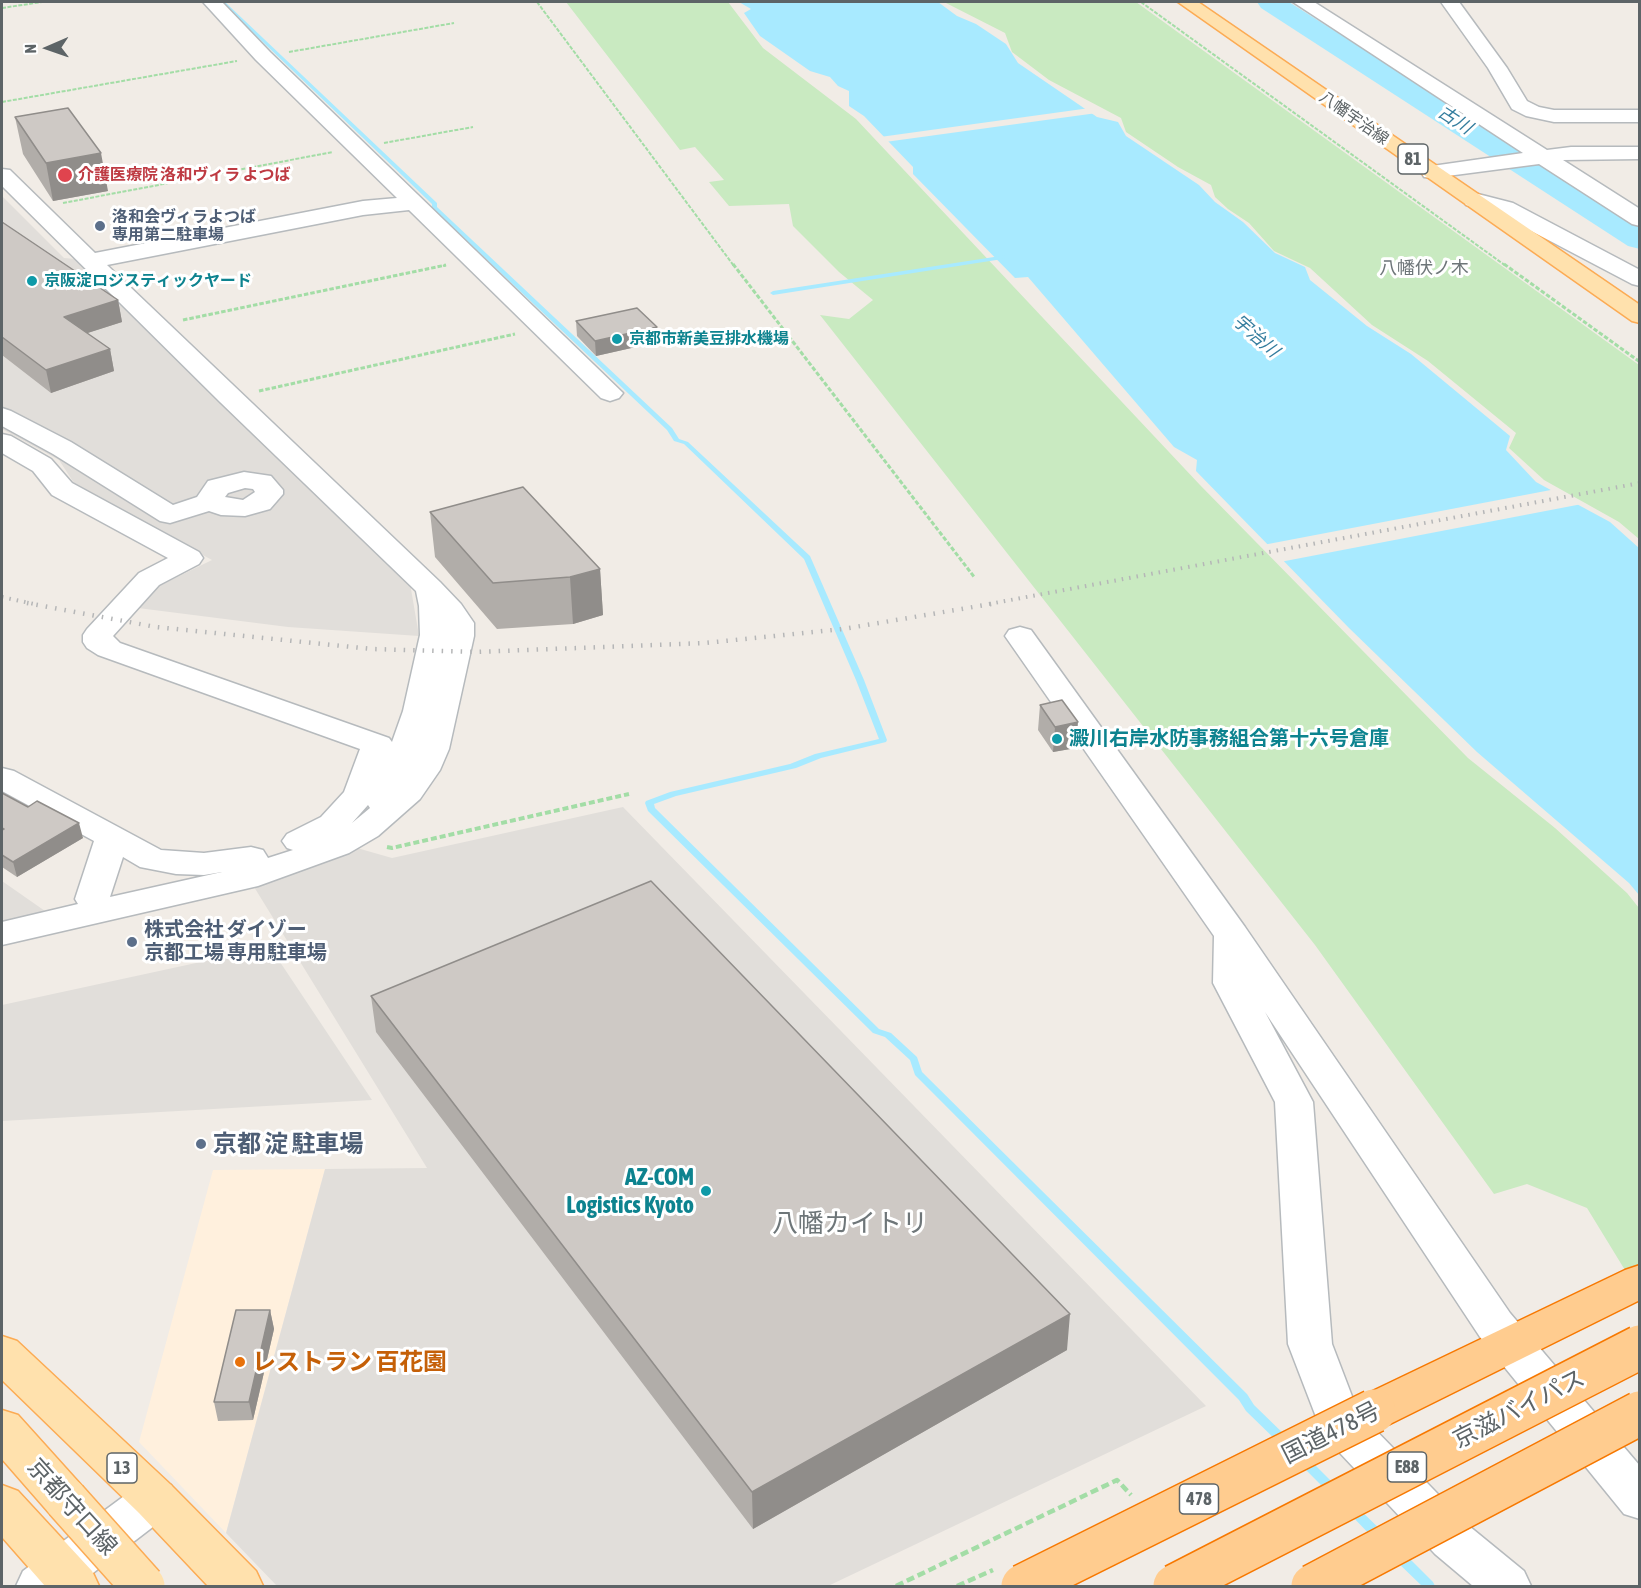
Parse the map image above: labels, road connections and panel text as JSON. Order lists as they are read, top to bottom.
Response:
{
  "streets": {
    "highway": [
      "京滋バイパス",
      "国道478号",
      "E88",
      "478"
    ],
    "main road": [
      "八幡宇治線",
      "81",
      "13",
      "京都守口線"
    ]
  },
  "districts": ["八幡伏ノ木", "八幡カイトリ"],
  "water": ["古川", "宇治川"],
  "places": [
    "介護医療院 洛和ヴィラ よつば",
    "洛和会ヴィラよつば 専用第二駐車場",
    "京阪淀ロジスティックヤード",
    "京都市新美豆排水機場",
    "澱川右岸水防事務組合第十六号倉庫",
    "株式会社 ダイゾー 京都工場 専用駐車場",
    "京都 淀 駐車場",
    "AZ-COM Logistics Kyoto",
    "レストラン 百花園"
  ],
  "north": "left"
}
